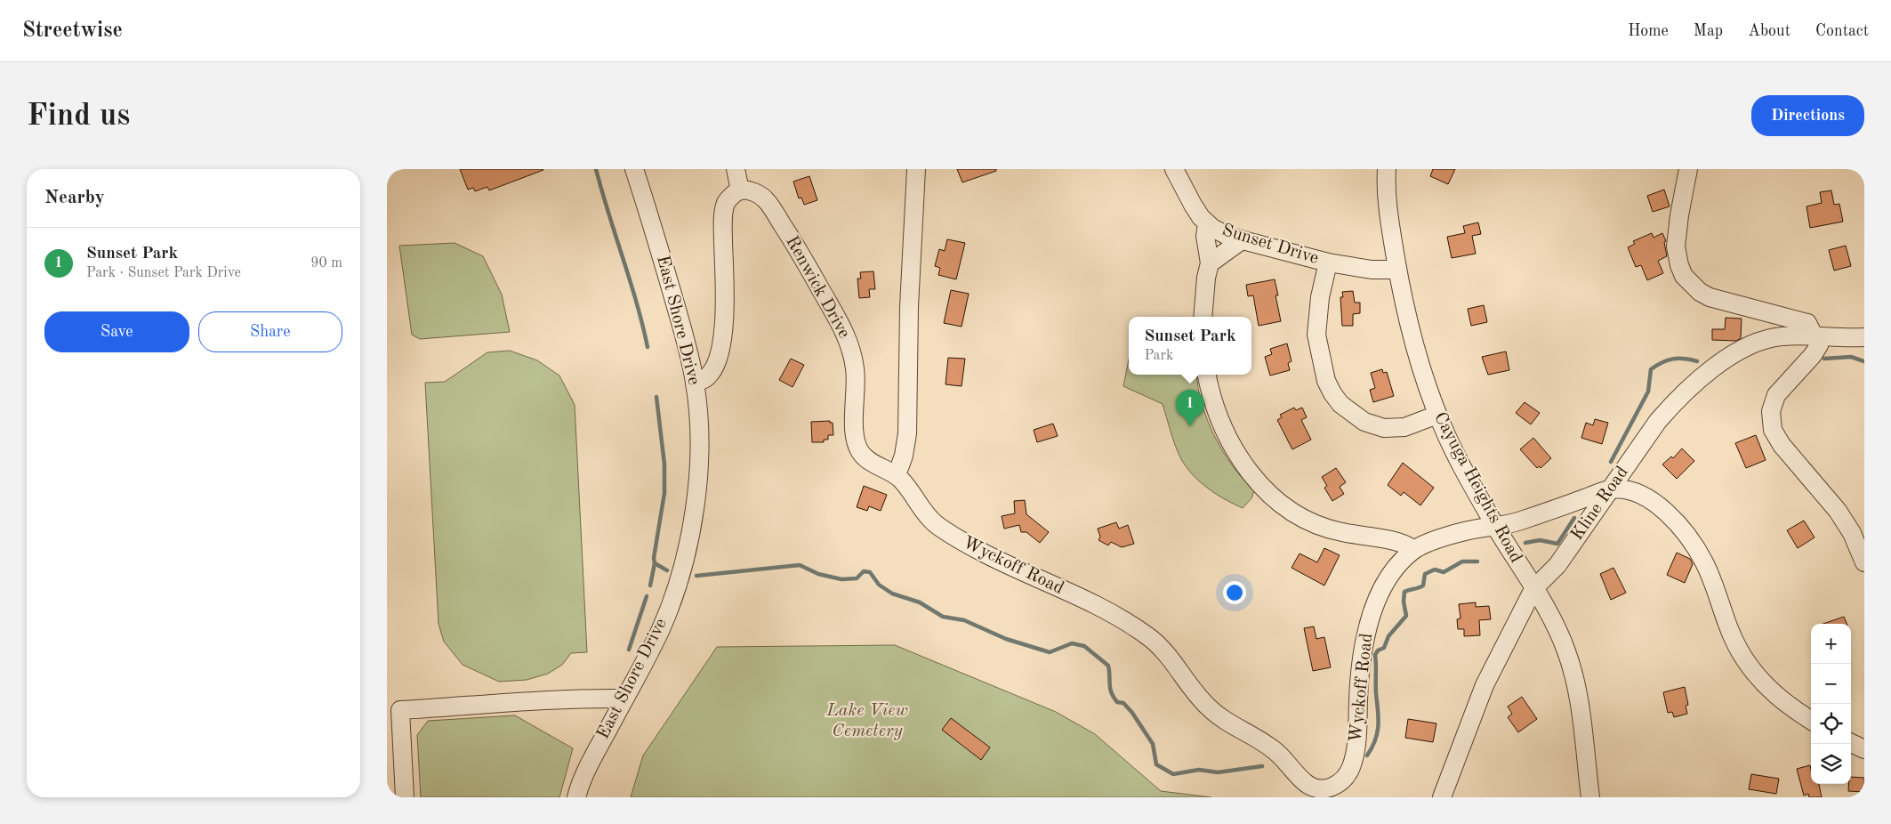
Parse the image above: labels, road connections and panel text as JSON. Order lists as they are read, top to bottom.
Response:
{
  "streets": {
    "street": [
      "Sunset Drive",
      "Renwick Drive",
      "East Shore Drive",
      "Cayuga Heights Road",
      "Kline Road",
      "Wyckoff Road"
    ]
  },
  "crossings": [
    ["Sunset Drive", "Cayuga Heights Road"],
    ["Renwick Drive", "Wyckoff Road"],
    ["Cayuga Heights Road", "Kline Road"],
    ["Cayuga Heights Road", "Wyckoff Road"],
    ["Kline Road", "Wyckoff Road"]
  ],
  "parks": ["Lake View Cemetery"],
  "page": {
    "header": "Streetwise",
    "nav": [
      "Home",
      "Map",
      "About",
      "Contact"
    ],
    "buttons": [
      "Directions",
      ["Save", "Share"]
    ],
    "title": "Find us",
    "heading": "Nearby",
    "list": [
      {
        "mark": "1",
        "name": "Sunset Park",
        "note": "Park · Sunset Park Drive",
        "value": "90 m"
      }
    ],
    "popup": ["Sunset Park", "Park"],
    "pins": "1",
    "map_buttons": ["+", "−"]
  }
}
